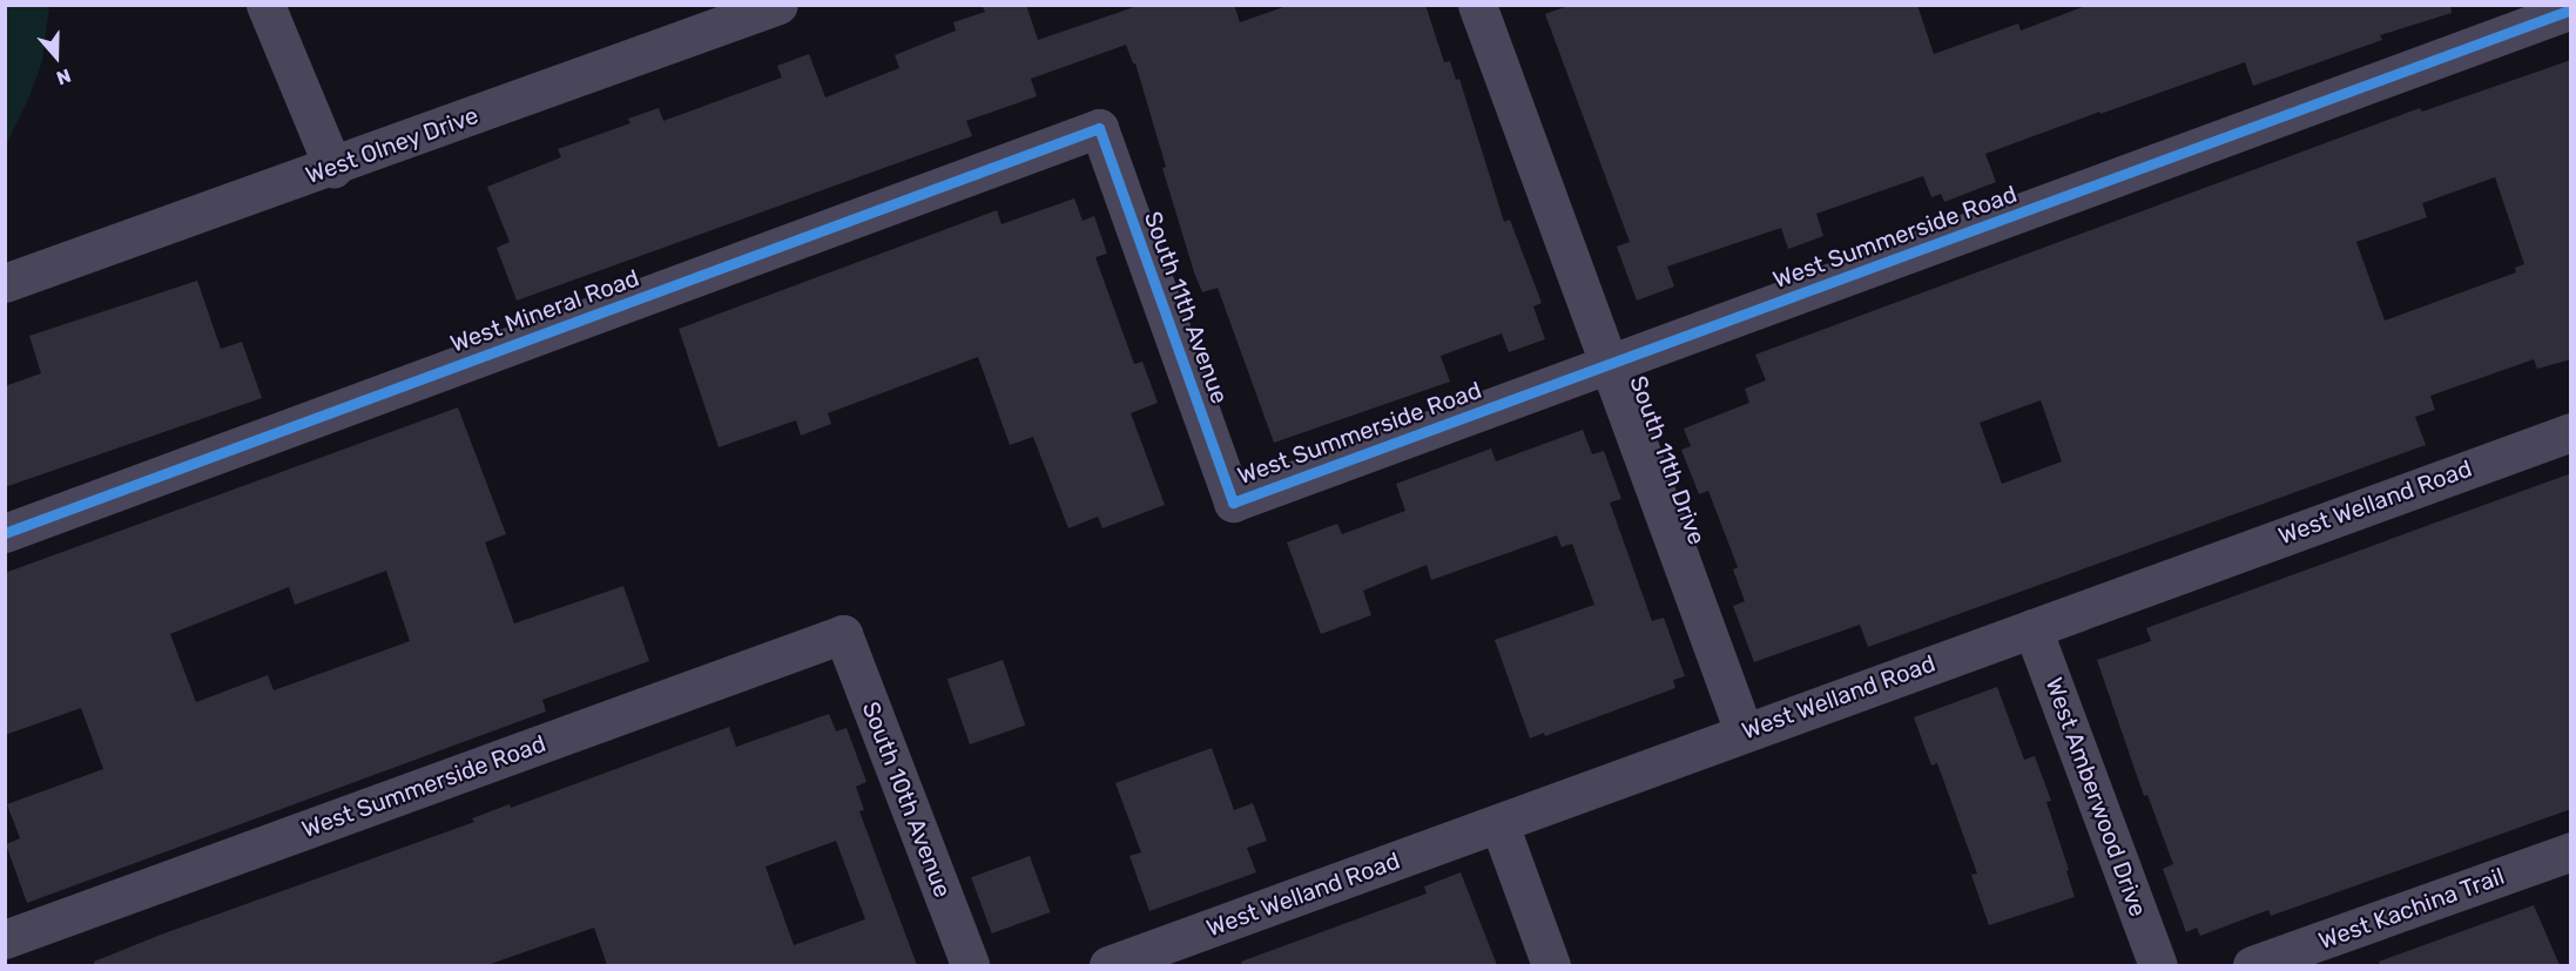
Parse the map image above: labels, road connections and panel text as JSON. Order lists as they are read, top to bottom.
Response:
{
  "streets": {
    "street": [
      "West Olney Drive",
      "West Summerside Road",
      "South 11th Avenue",
      "West Mineral Road",
      "South 11th Drive",
      "West Welland Road",
      "West Amberwood Drive",
      "South 10th Avenue",
      "West Kachina Trail"
    ]
  },
  "crossings": [
    ["West Summerside Road", "South 11th Avenue"],
    ["West Summerside Road", "South 11th Drive"],
    ["West Summerside Road", "South 10th Avenue"],
    ["South 11th Avenue", "West Mineral Road"],
    ["South 11th Drive", "West Welland Road"],
    ["West Welland Road", "West Amberwood Drive"]
  ],
  "north": "bottom"
}
